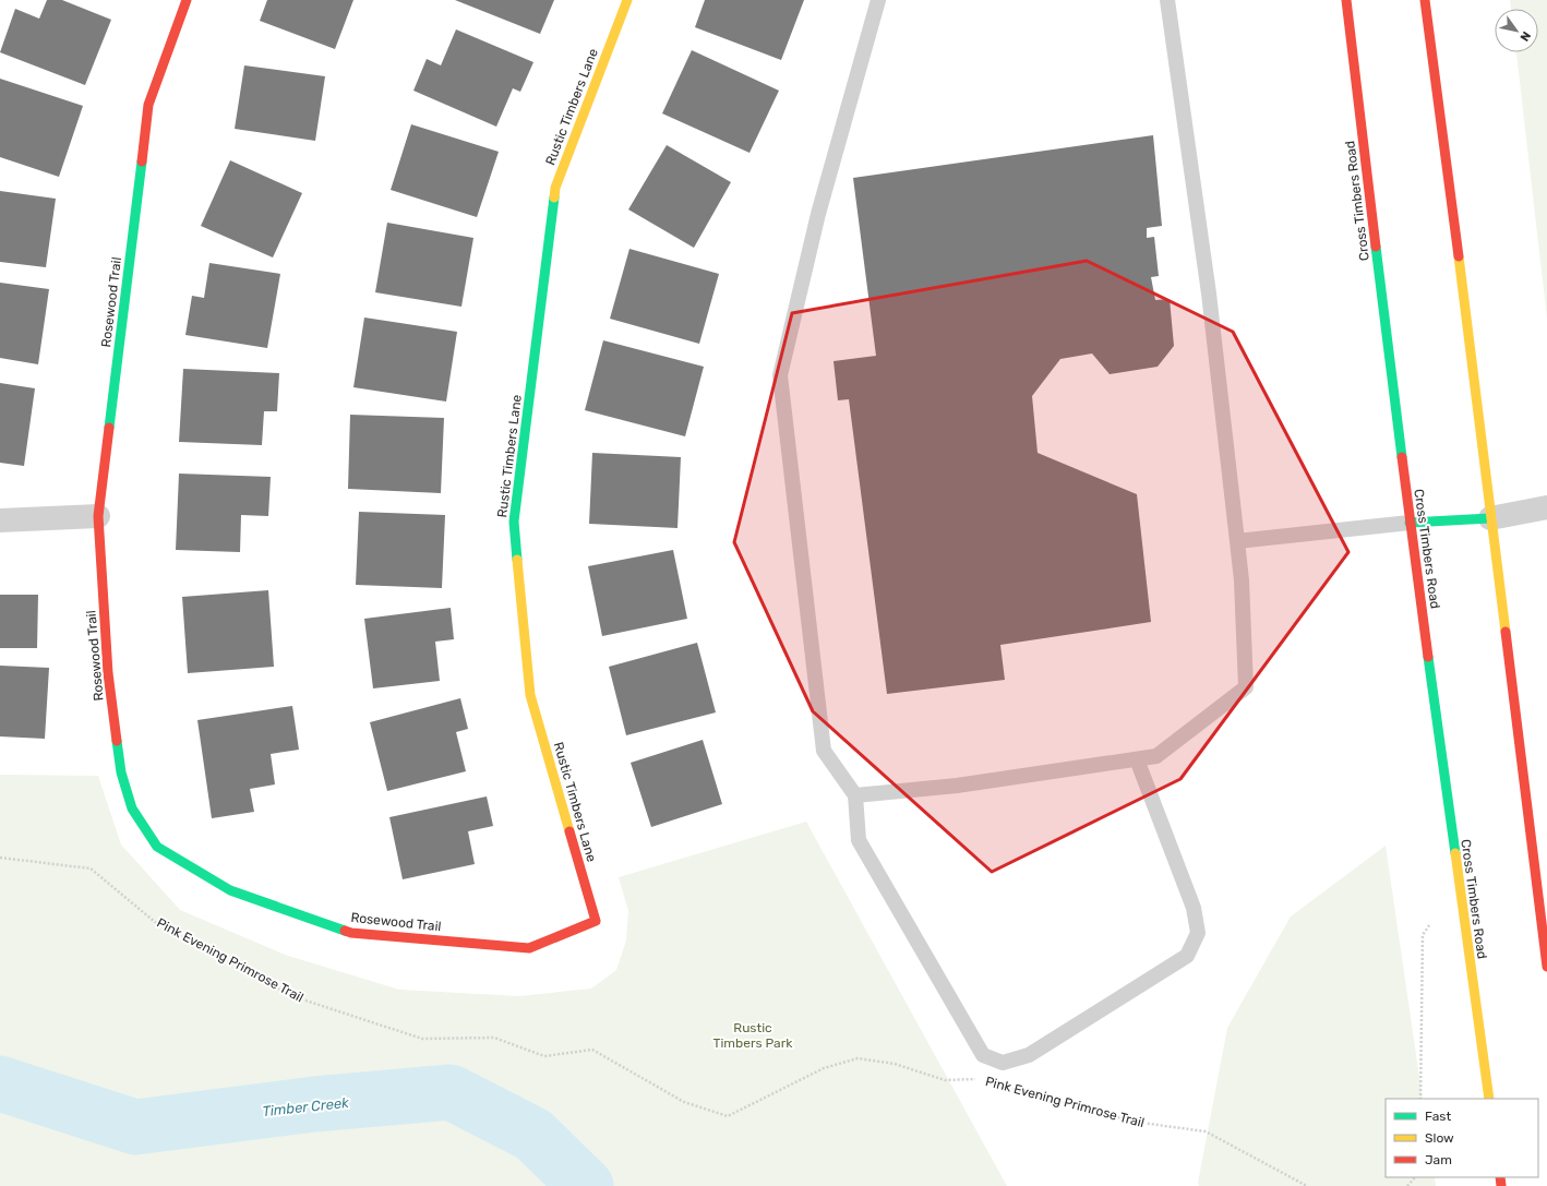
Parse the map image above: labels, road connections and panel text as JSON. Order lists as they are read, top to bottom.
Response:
{
  "streets": {
    "street": ["Rustic Timbers Lane", "Cross Timbers Road", "Rosewood Trail"],
    "path": ["Pink Evening Primrose Trail"]
  },
  "crossings": [
    ["Rustic Timbers Lane", "Rosewood Trail"]
  ],
  "water": ["Timber Creek"],
  "parks": ["Rustic Timbers Park"],
  "legend": ["Fast", "Slow", "Jam"],
  "north": "bottom right"
}
